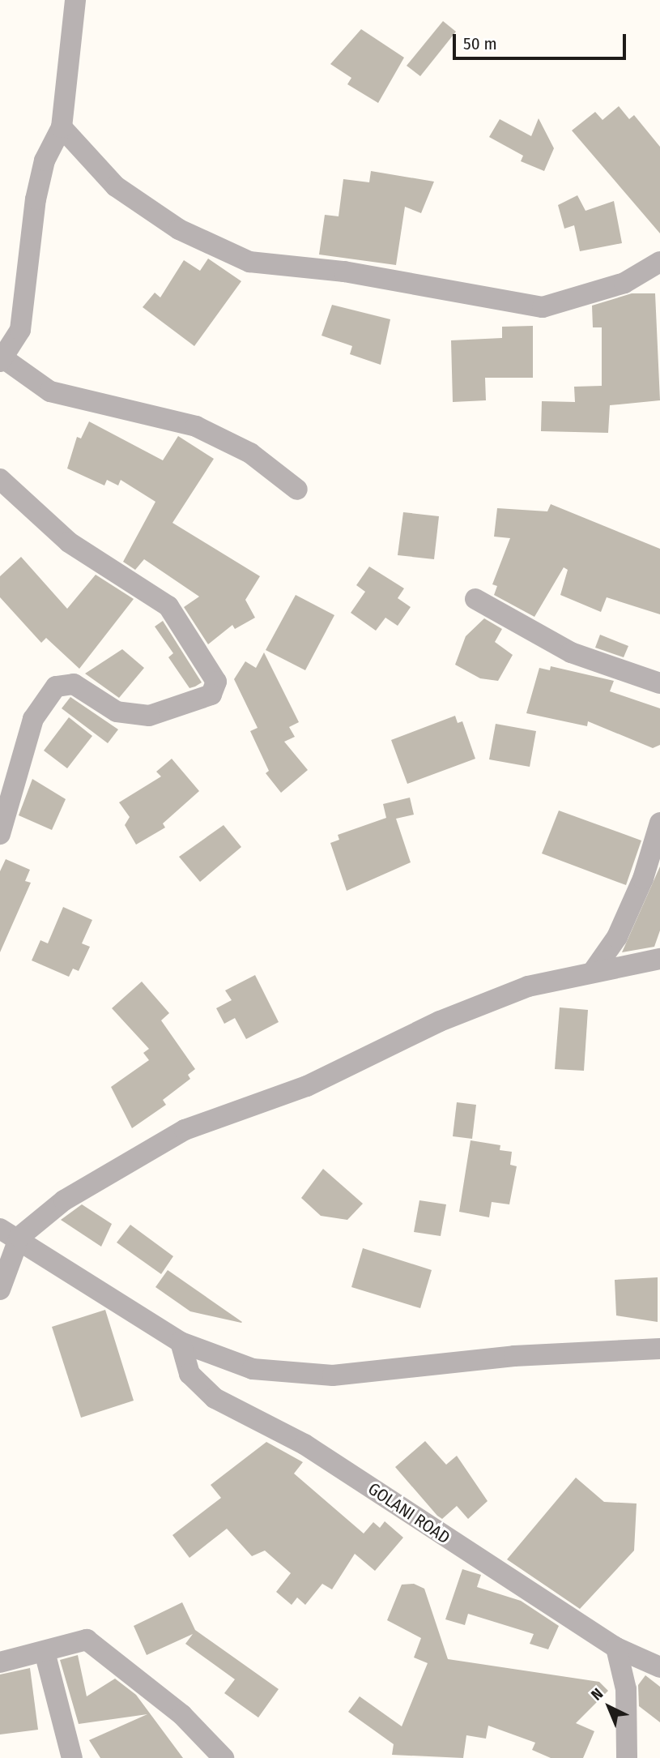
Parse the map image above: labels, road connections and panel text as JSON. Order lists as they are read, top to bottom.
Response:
{
  "streets": {
    "street": ["GOLANI ROAD"]
  },
  "scale_bar": "50 m",
  "north": "top left"
}
